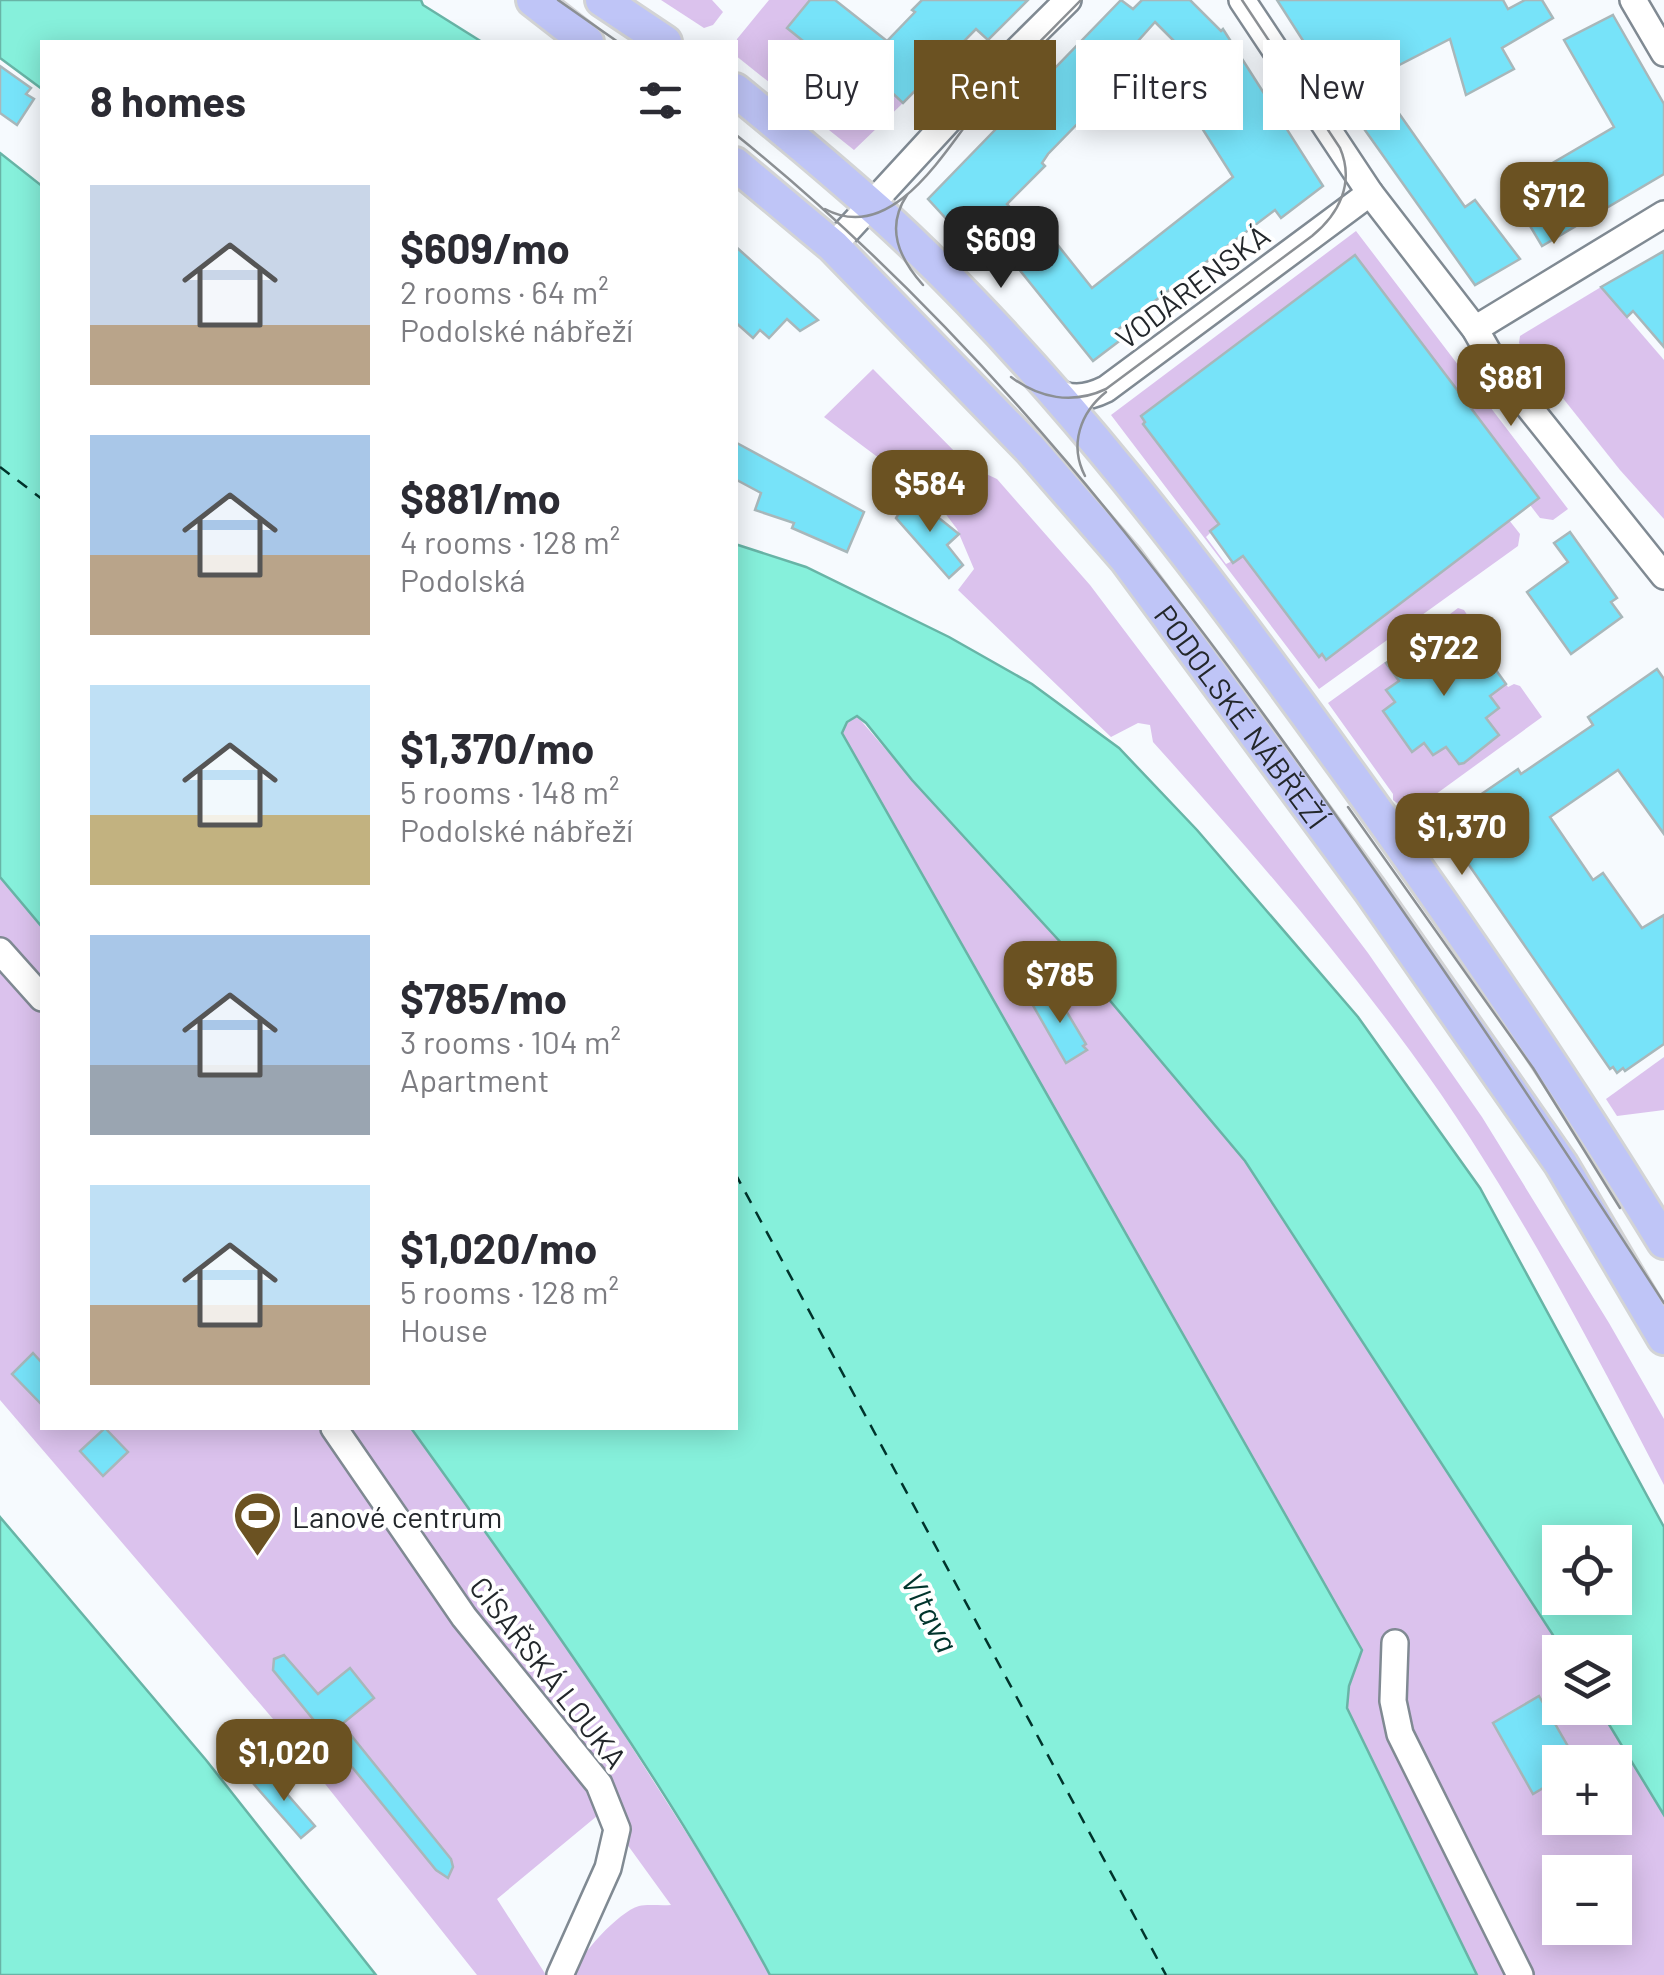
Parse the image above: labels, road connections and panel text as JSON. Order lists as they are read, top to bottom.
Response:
{
  "streets": {
    "main road": ["PODOLSKÉ NÁBŘEŽÍ"],
    "street": ["VODÁRENSKÁ", "CÍSAŘSKÁ LOUKA"]
  },
  "crossings": [
    ["VODÁRENSKÁ", "PODOLSKÉ NÁBŘEŽÍ"]
  ],
  "water": ["Vltava"],
  "places": {
    "sports": ["Lanové centrum"]
  },
  "page": {
    "chip": [
      "Buy",
      "Rent",
      "Filters",
      "New"
    ],
    "heading": "8 homes",
    "list": [
      {
        "name": "$609/mo",
        "note": "2 rooms · 64 m² · Podolské nábřeží"
      },
      {
        "name": "$881/mo",
        "note": "4 rooms · 128 m² · Podolská"
      },
      {
        "name": "$1,370/mo",
        "note": "5 rooms · 148 m² · Podolské nábřeží"
      },
      {
        "name": "$785/mo",
        "note": "3 rooms · 104 m² · Apartment"
      },
      {
        "name": "$1,020/mo",
        "note": "5 rooms · 128 m² · House"
      }
    ],
    "price": [
      "$712",
      "$609",
      "$881",
      "$584",
      "$722",
      "$1,370",
      "$785",
      "$1,020"
    ],
    "map_buttons": ["+", "−"]
  }
}
